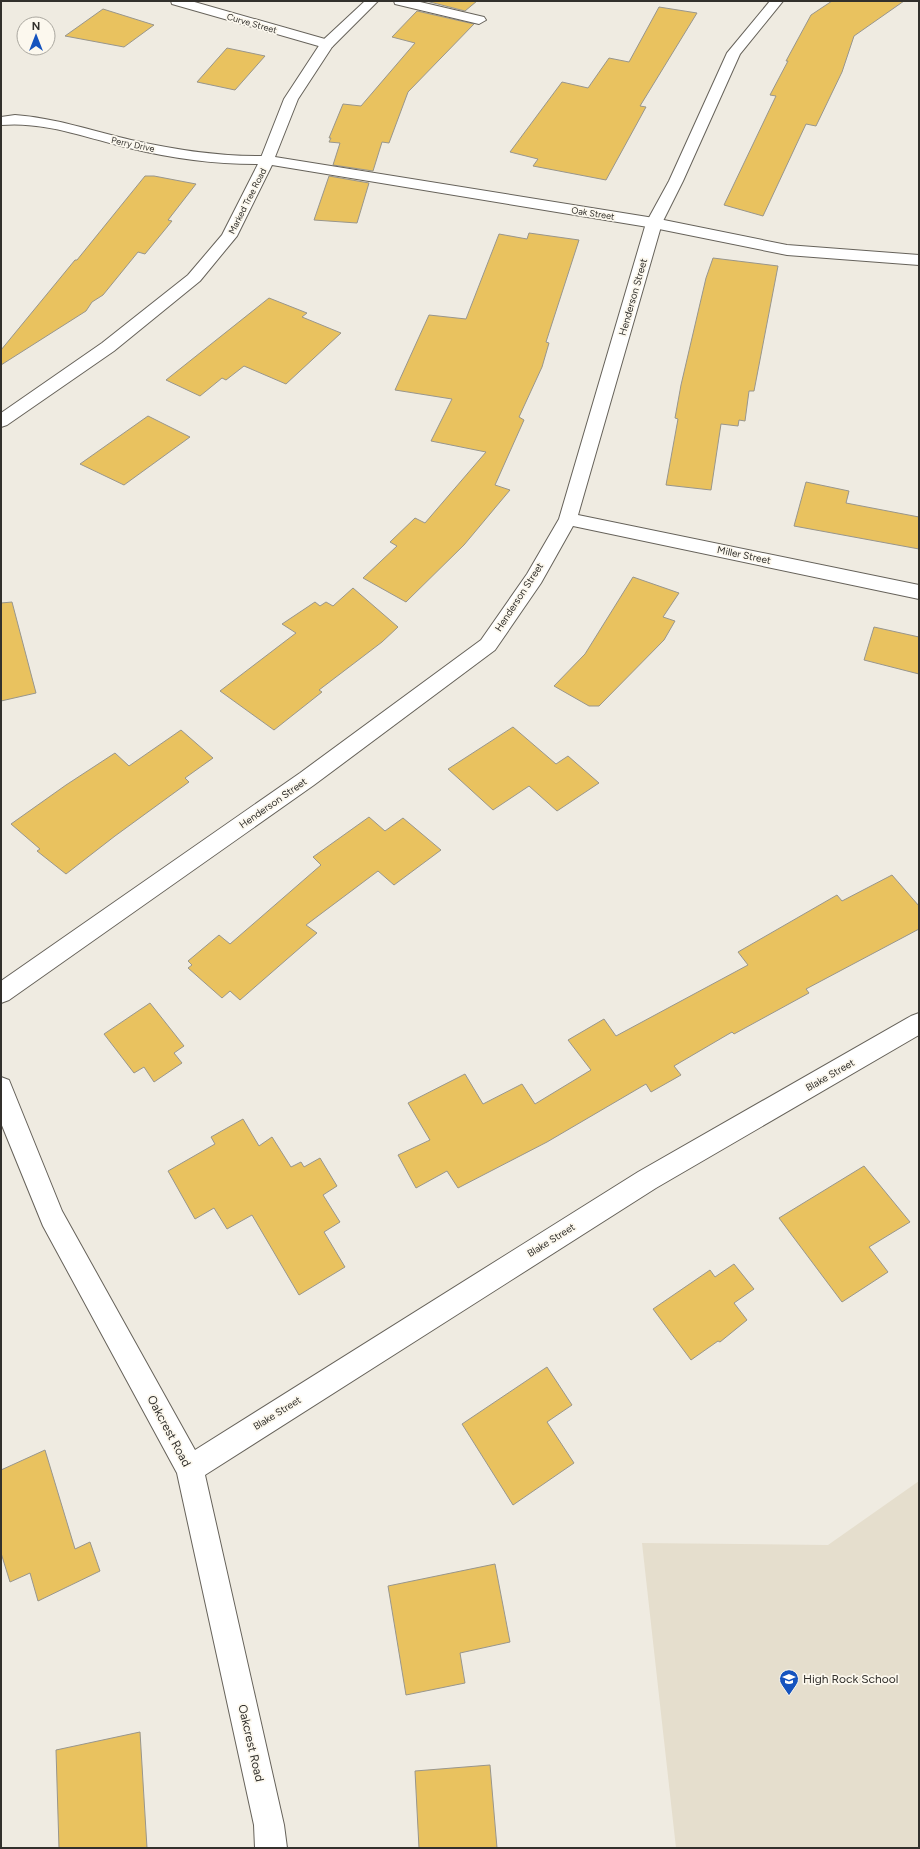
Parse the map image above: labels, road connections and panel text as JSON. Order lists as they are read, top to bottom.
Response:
{
  "streets": {
    "street": [
      "Curve Street",
      "Perry Drive",
      "Marked Tree Road",
      "Oak Street",
      "Henderson Street",
      "Miller Street",
      "Blake Street",
      "Oakcrest Road"
    ]
  },
  "crossings": [
    ["Curve Street", "Marked Tree Road"],
    ["Perry Drive", "Marked Tree Road"],
    ["Perry Drive", "Oak Street"],
    ["Marked Tree Road", "Oak Street"],
    ["Oak Street", "Henderson Street"],
    ["Henderson Street", "Miller Street"],
    ["Blake Street", "Oakcrest Road"]
  ],
  "places": {
    "school or university": ["High Rock School"]
  },
  "north": "top"
}
